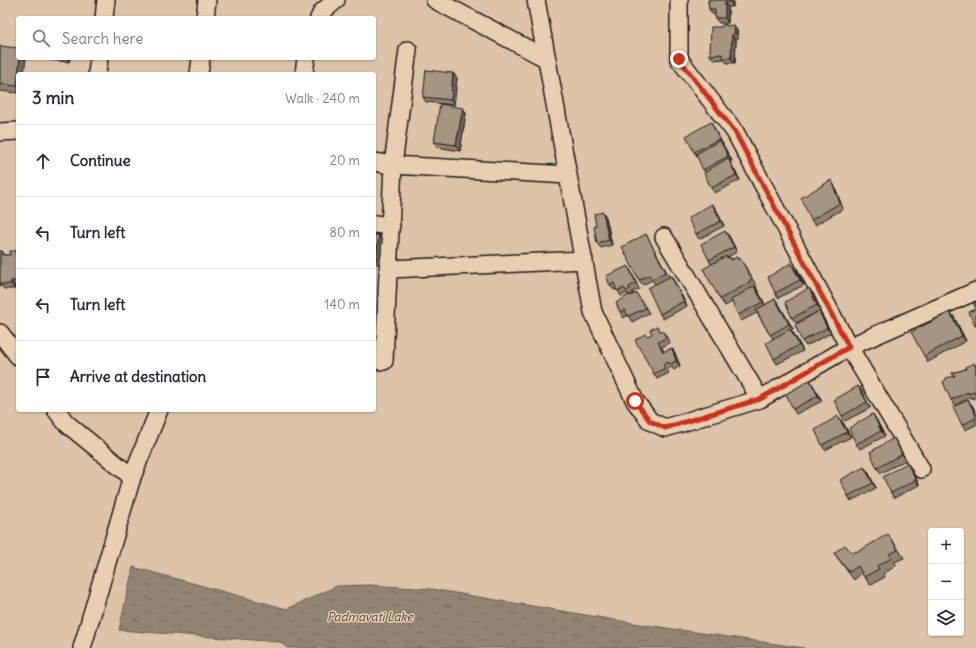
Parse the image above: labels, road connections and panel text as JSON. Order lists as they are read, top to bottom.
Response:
{
  "water": ["Padmavati Lake"],
  "page": {
    "search": "Search here",
    "heading": ["3 min", "Walk · 240 m"],
    "list": [
      ["Continue", "20 m"],
      ["Turn left", "80 m"],
      ["Turn left", "140 m"],
      "Arrive at destination"
    ],
    "map_buttons": ["+", "−"]
  }
}
